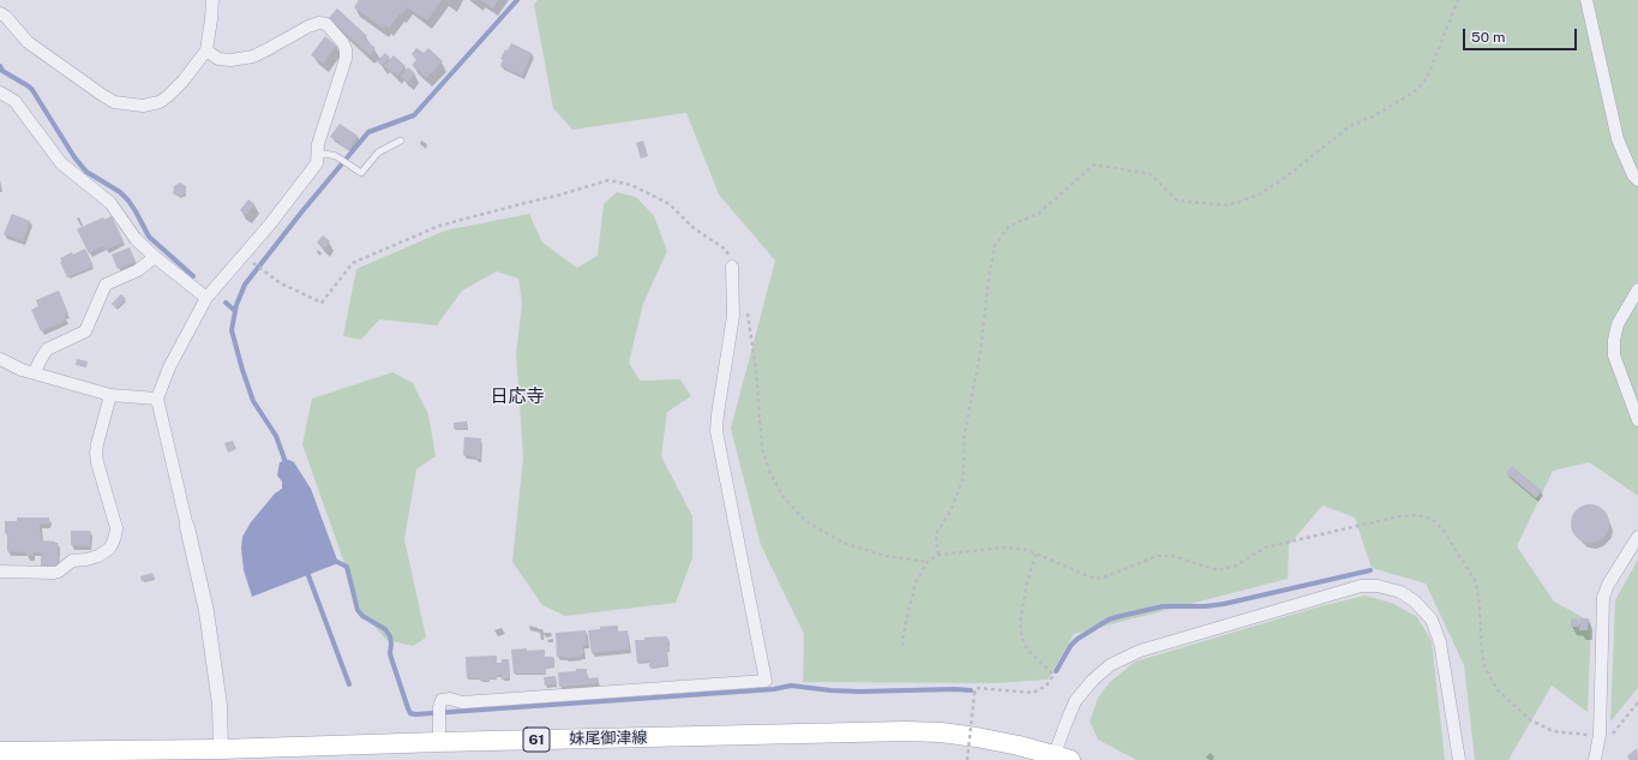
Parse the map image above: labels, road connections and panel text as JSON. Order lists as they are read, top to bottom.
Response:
{
  "streets": {
    "main road": ["妹尾御津線", "61"]
  },
  "districts": ["日応寺"],
  "scale_bar": "50 m"
}
